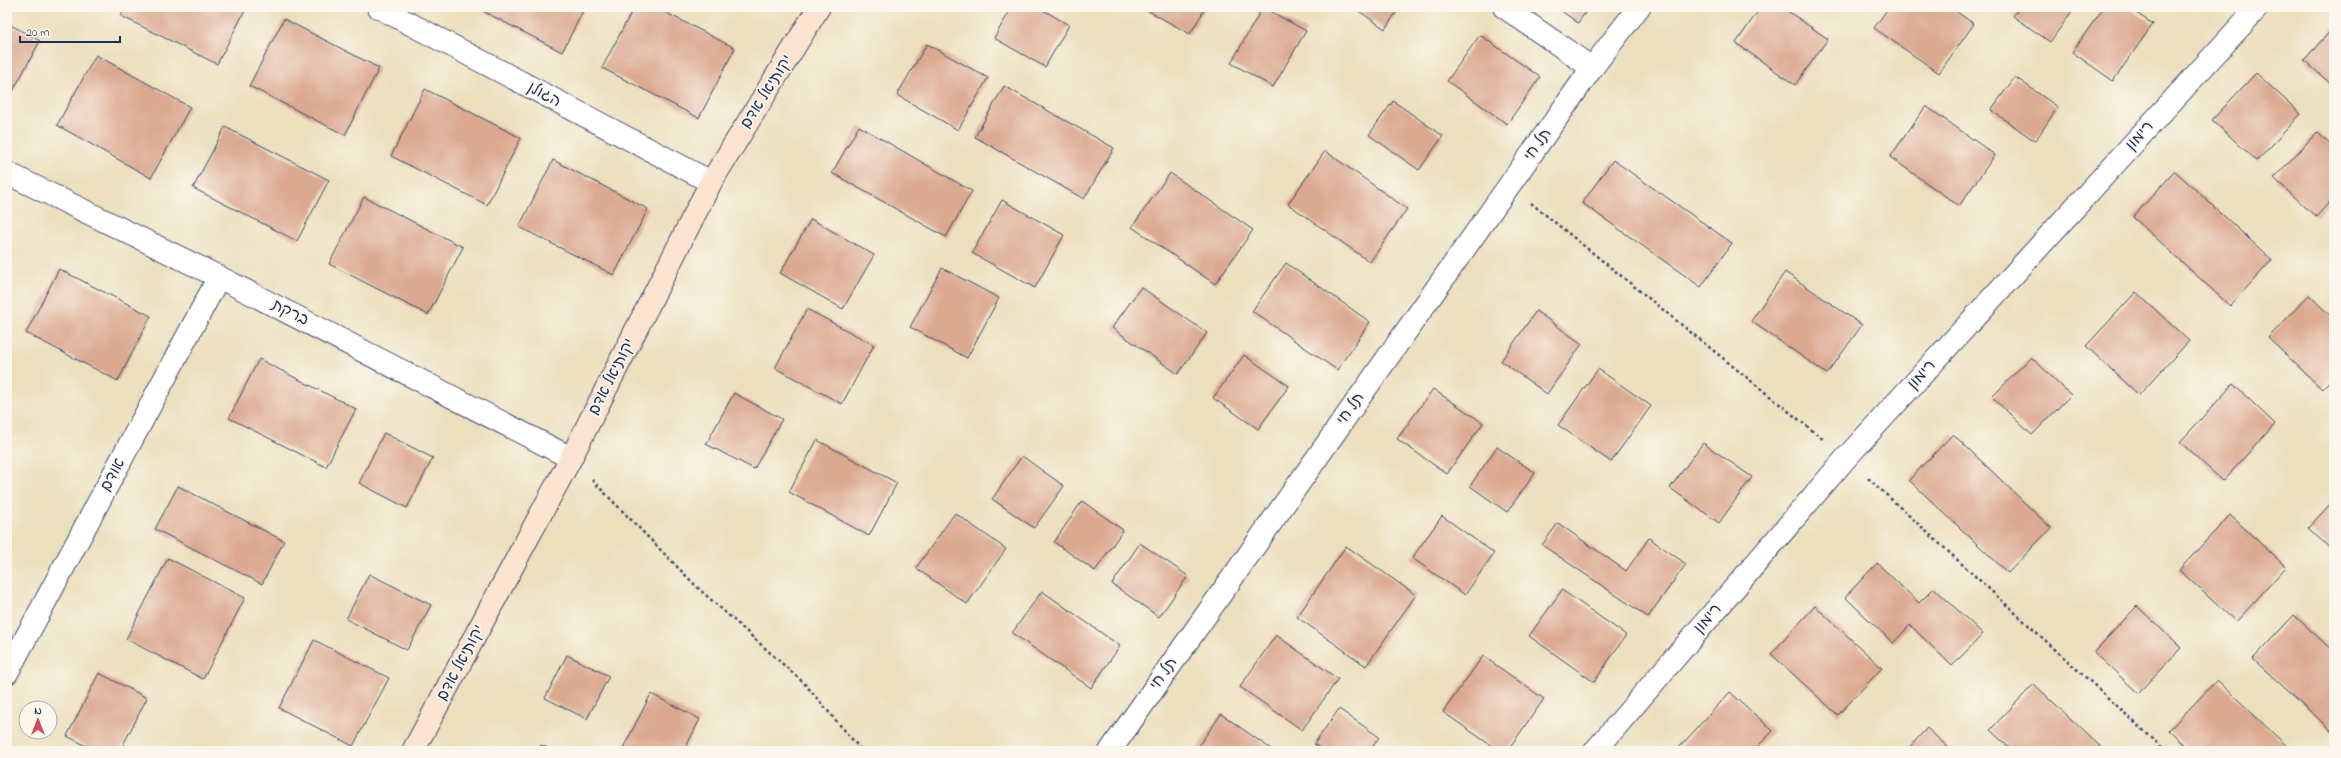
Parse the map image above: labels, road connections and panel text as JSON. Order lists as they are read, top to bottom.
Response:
{
  "streets": {
    "street": [
      "יקותיאל אדם",
      "הגולן",
      "רימון",
      "תל חי",
      "ברקת",
      "אודם"
    ]
  },
  "crossings": [
    ["יקותיאל אדם", "הגולן"],
    ["יקותיאל אדם", "ברקת"],
    ["ברקת", "אודם"]
  ],
  "scale_bar": "20 m",
  "north": "top"
}
